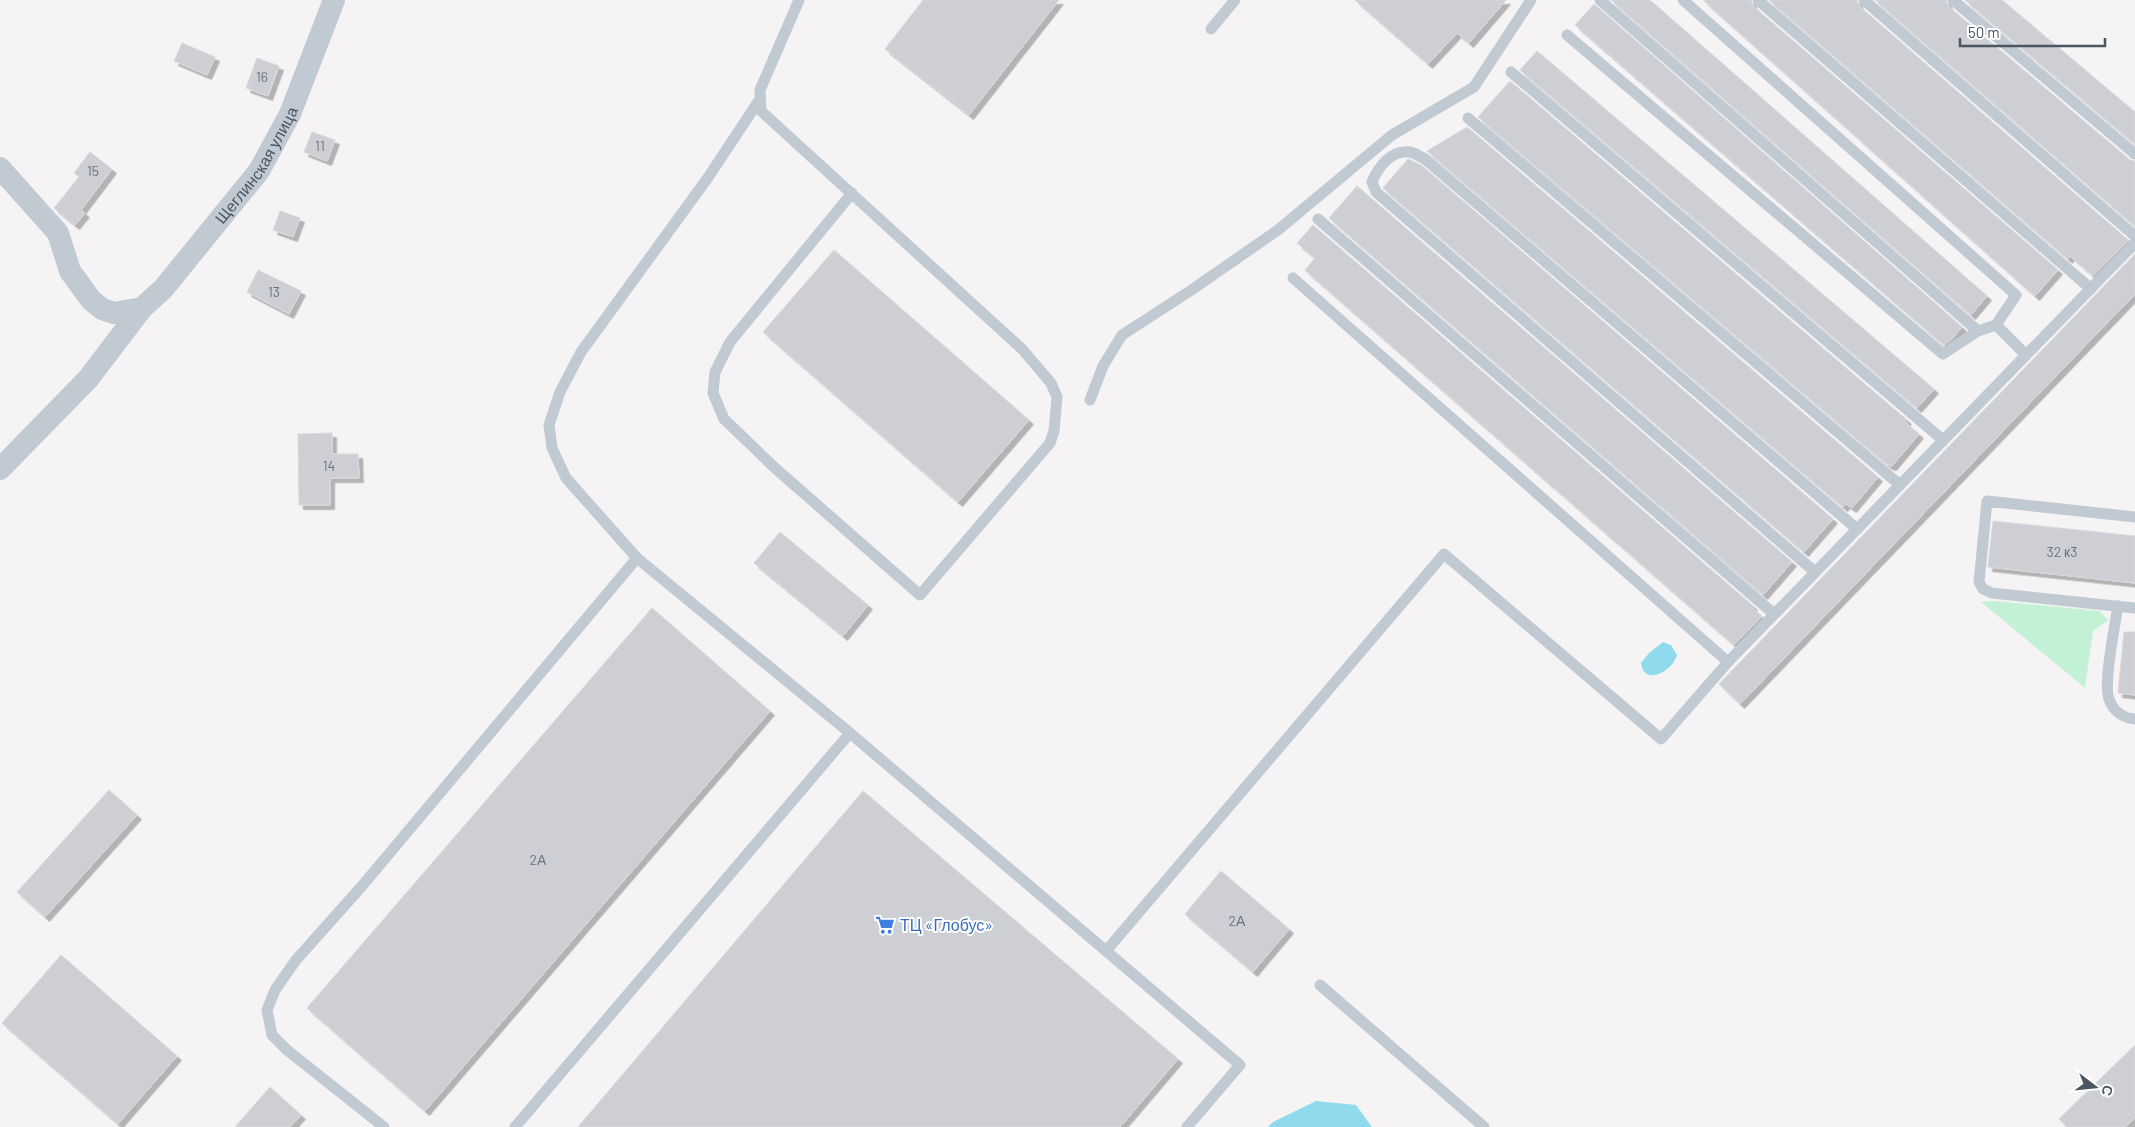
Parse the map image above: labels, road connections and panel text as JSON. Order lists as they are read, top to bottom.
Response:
{
  "streets": {
    "street": ["Щеглинская улица"]
  },
  "places": {
    "supermarket": ["ТЦ «Глобус»"]
  },
  "house_numbers": [
    "16",
    "11",
    "15",
    "13",
    "14",
    "32 к3",
    "2А",
    "2А"
  ],
  "scale_bar": "50 m",
  "north": "right"
}
